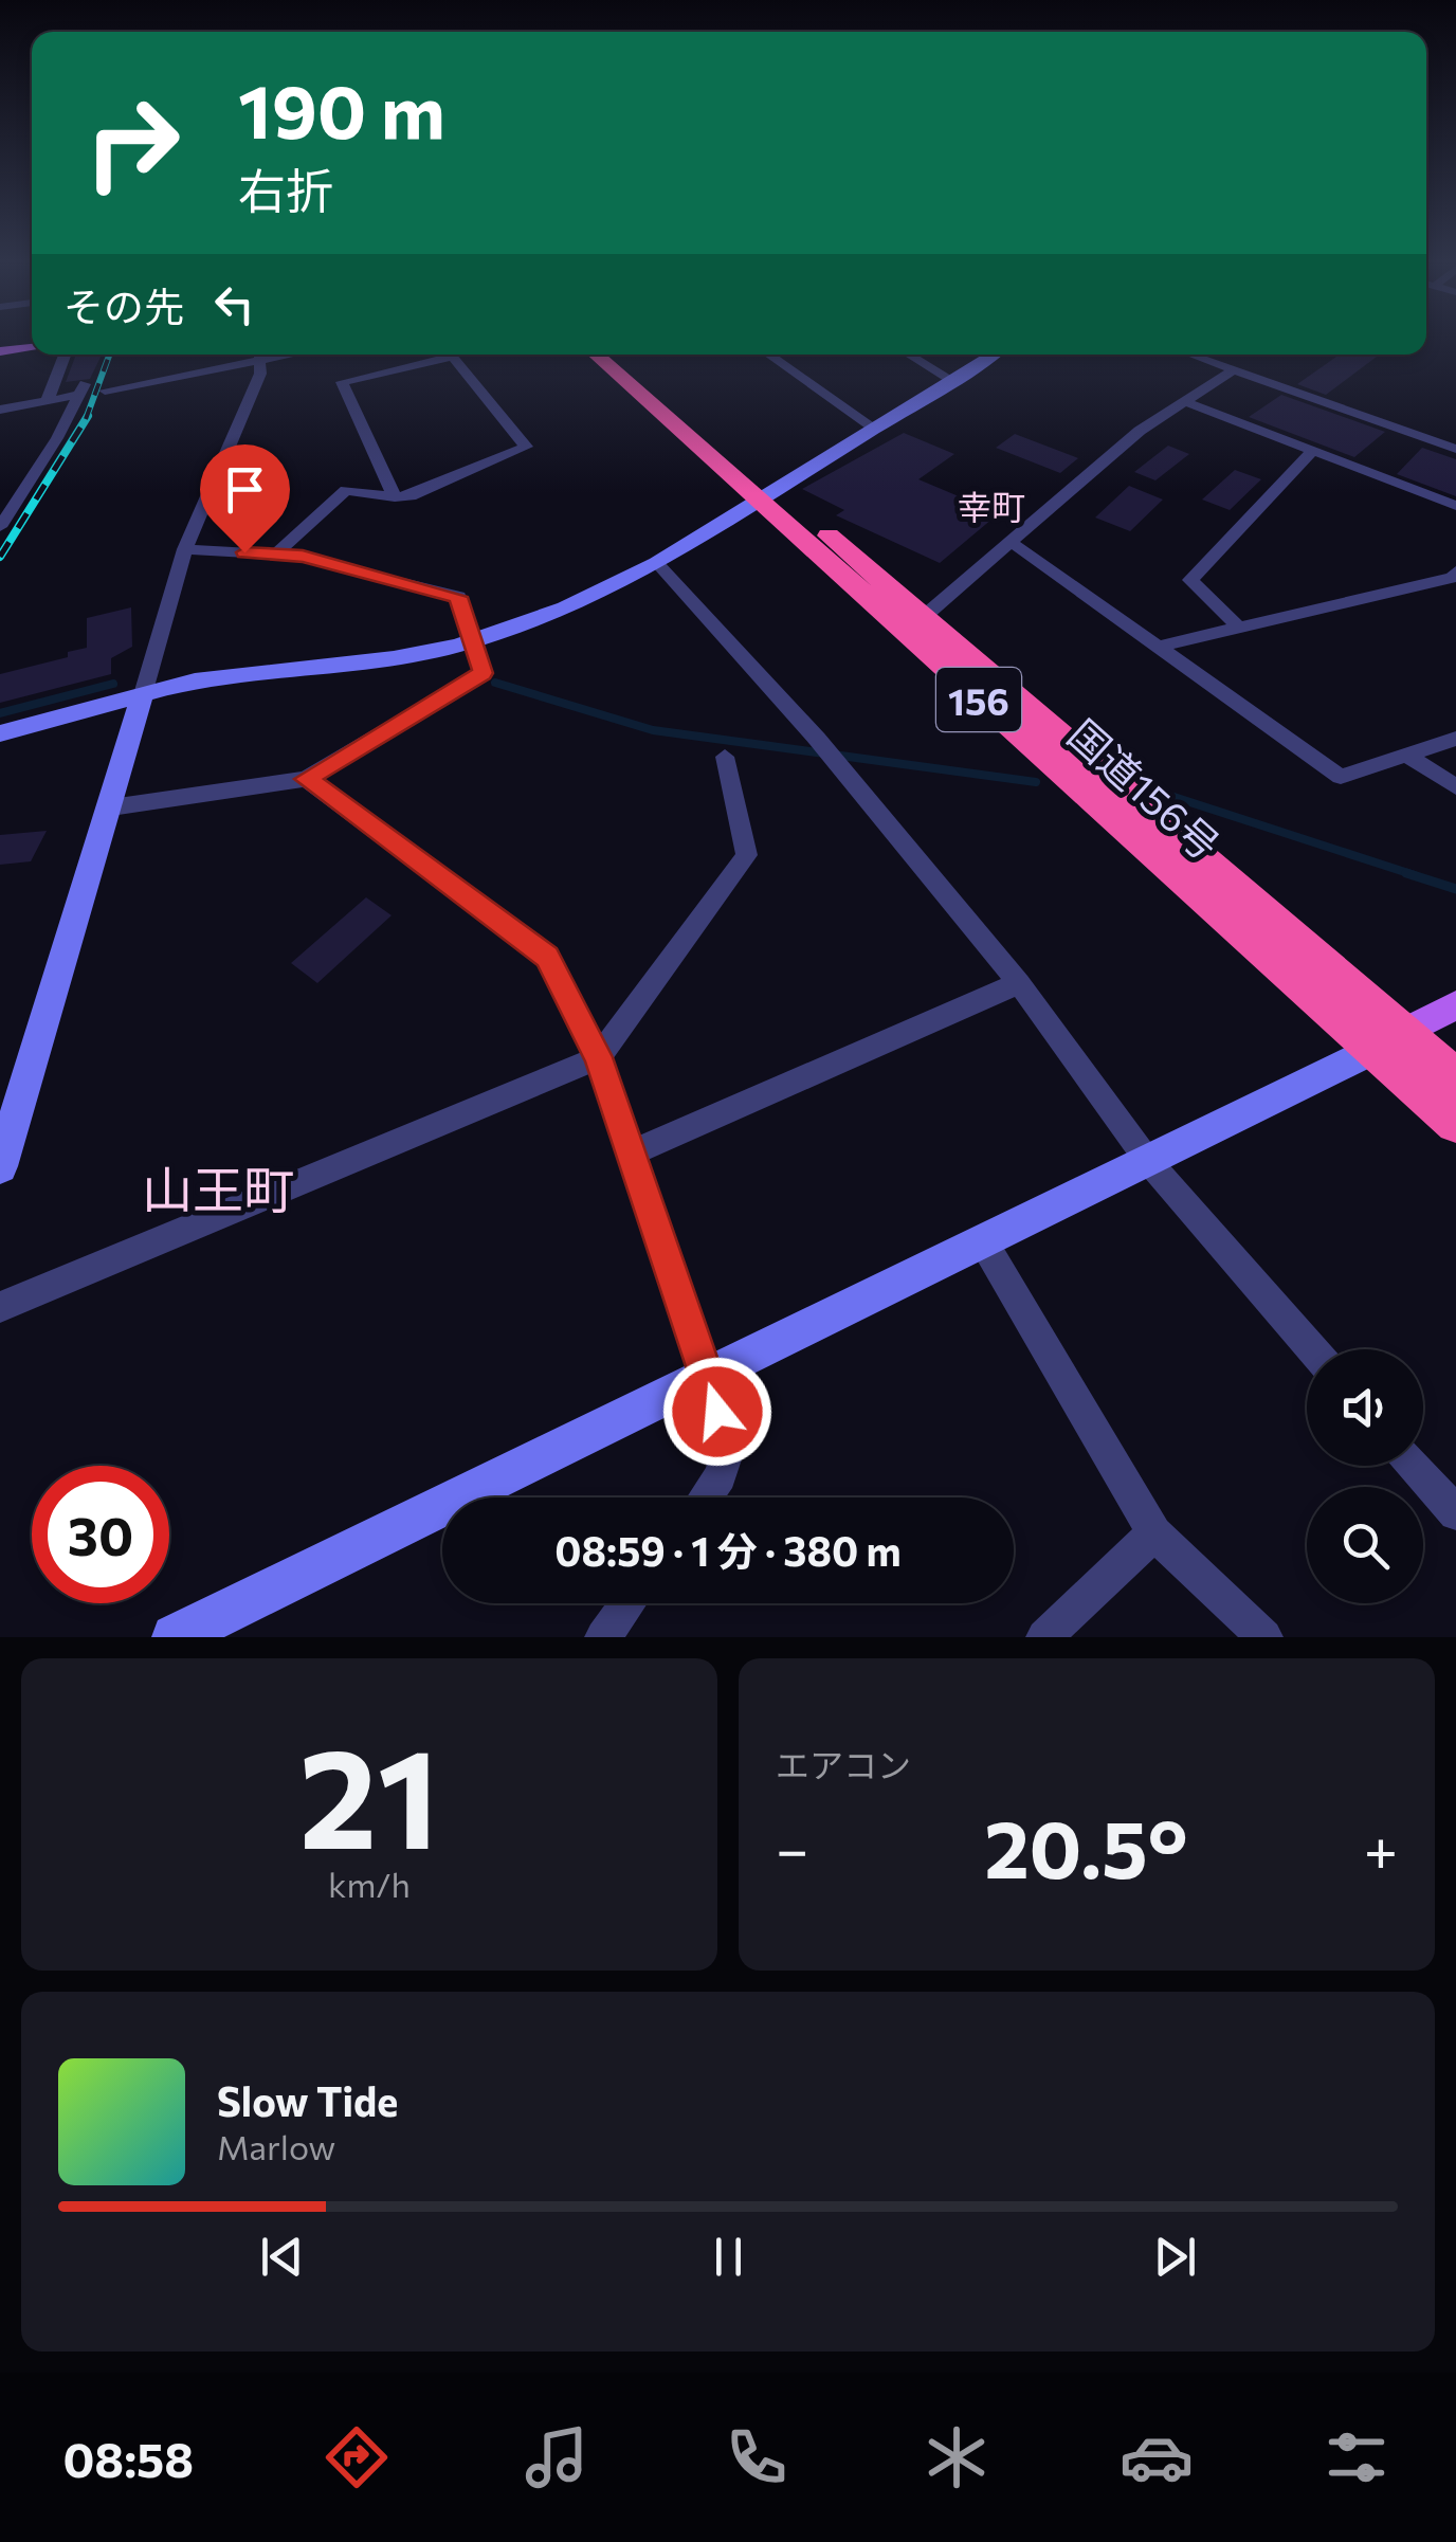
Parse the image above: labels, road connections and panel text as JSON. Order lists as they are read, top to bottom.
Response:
{
  "streets": {
    "highway": ["156", "国道156号"]
  },
  "districts": ["幸町", "山王町"],
  "page": {
    "turn": ["190 m", "右折"],
    "then": "その先",
    "limit": "30",
    "trip": "08:59 · 1 分 · 380 m",
    "tile": [
      ["21", "km/h"],
      "エアコン"
    ],
    "heat": ["−", "20.5°", "+"],
    "song": ["Slow Tide", "Marlow"],
    "tabs": "08:58"
  }
}
